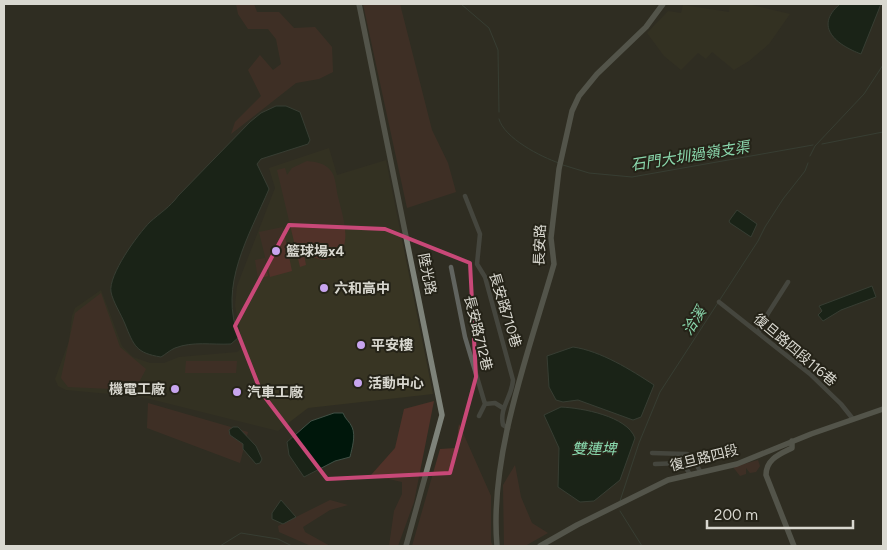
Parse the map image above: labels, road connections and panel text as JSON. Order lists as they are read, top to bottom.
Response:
{
  "streets": {
    "street": [
      "長安路",
      "陸光路",
      "長安路710巷",
      "長安路712巷",
      "復旦路四段116巷",
      "復旦路四段"
    ]
  },
  "crossings": [
    ["復旦路四段116巷", "復旦路四段"]
  ],
  "water": ["石門大圳過嶺支渠", "洽溪", "雙連埤"],
  "places": [
    "籃球場x4",
    "六和高中",
    "平安樓",
    "活動中心",
    "機電工廠",
    "汽車工廠"
  ],
  "scale_bar": "200 m"
}
